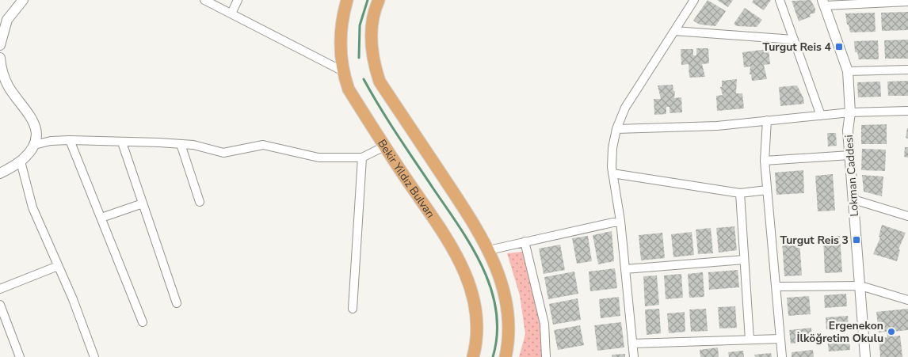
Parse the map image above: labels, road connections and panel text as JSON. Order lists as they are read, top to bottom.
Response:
{
  "streets": {
    "main road": ["Bekir Yıldız Bulvarı"],
    "street": ["Lokman Caddesi"]
  },
  "places": {
    "transit": ["Turgut Reis 4", "Turgut Reis 3"],
    "other": ["Ergenekon İlköğretim Okulu"]
  }
}
